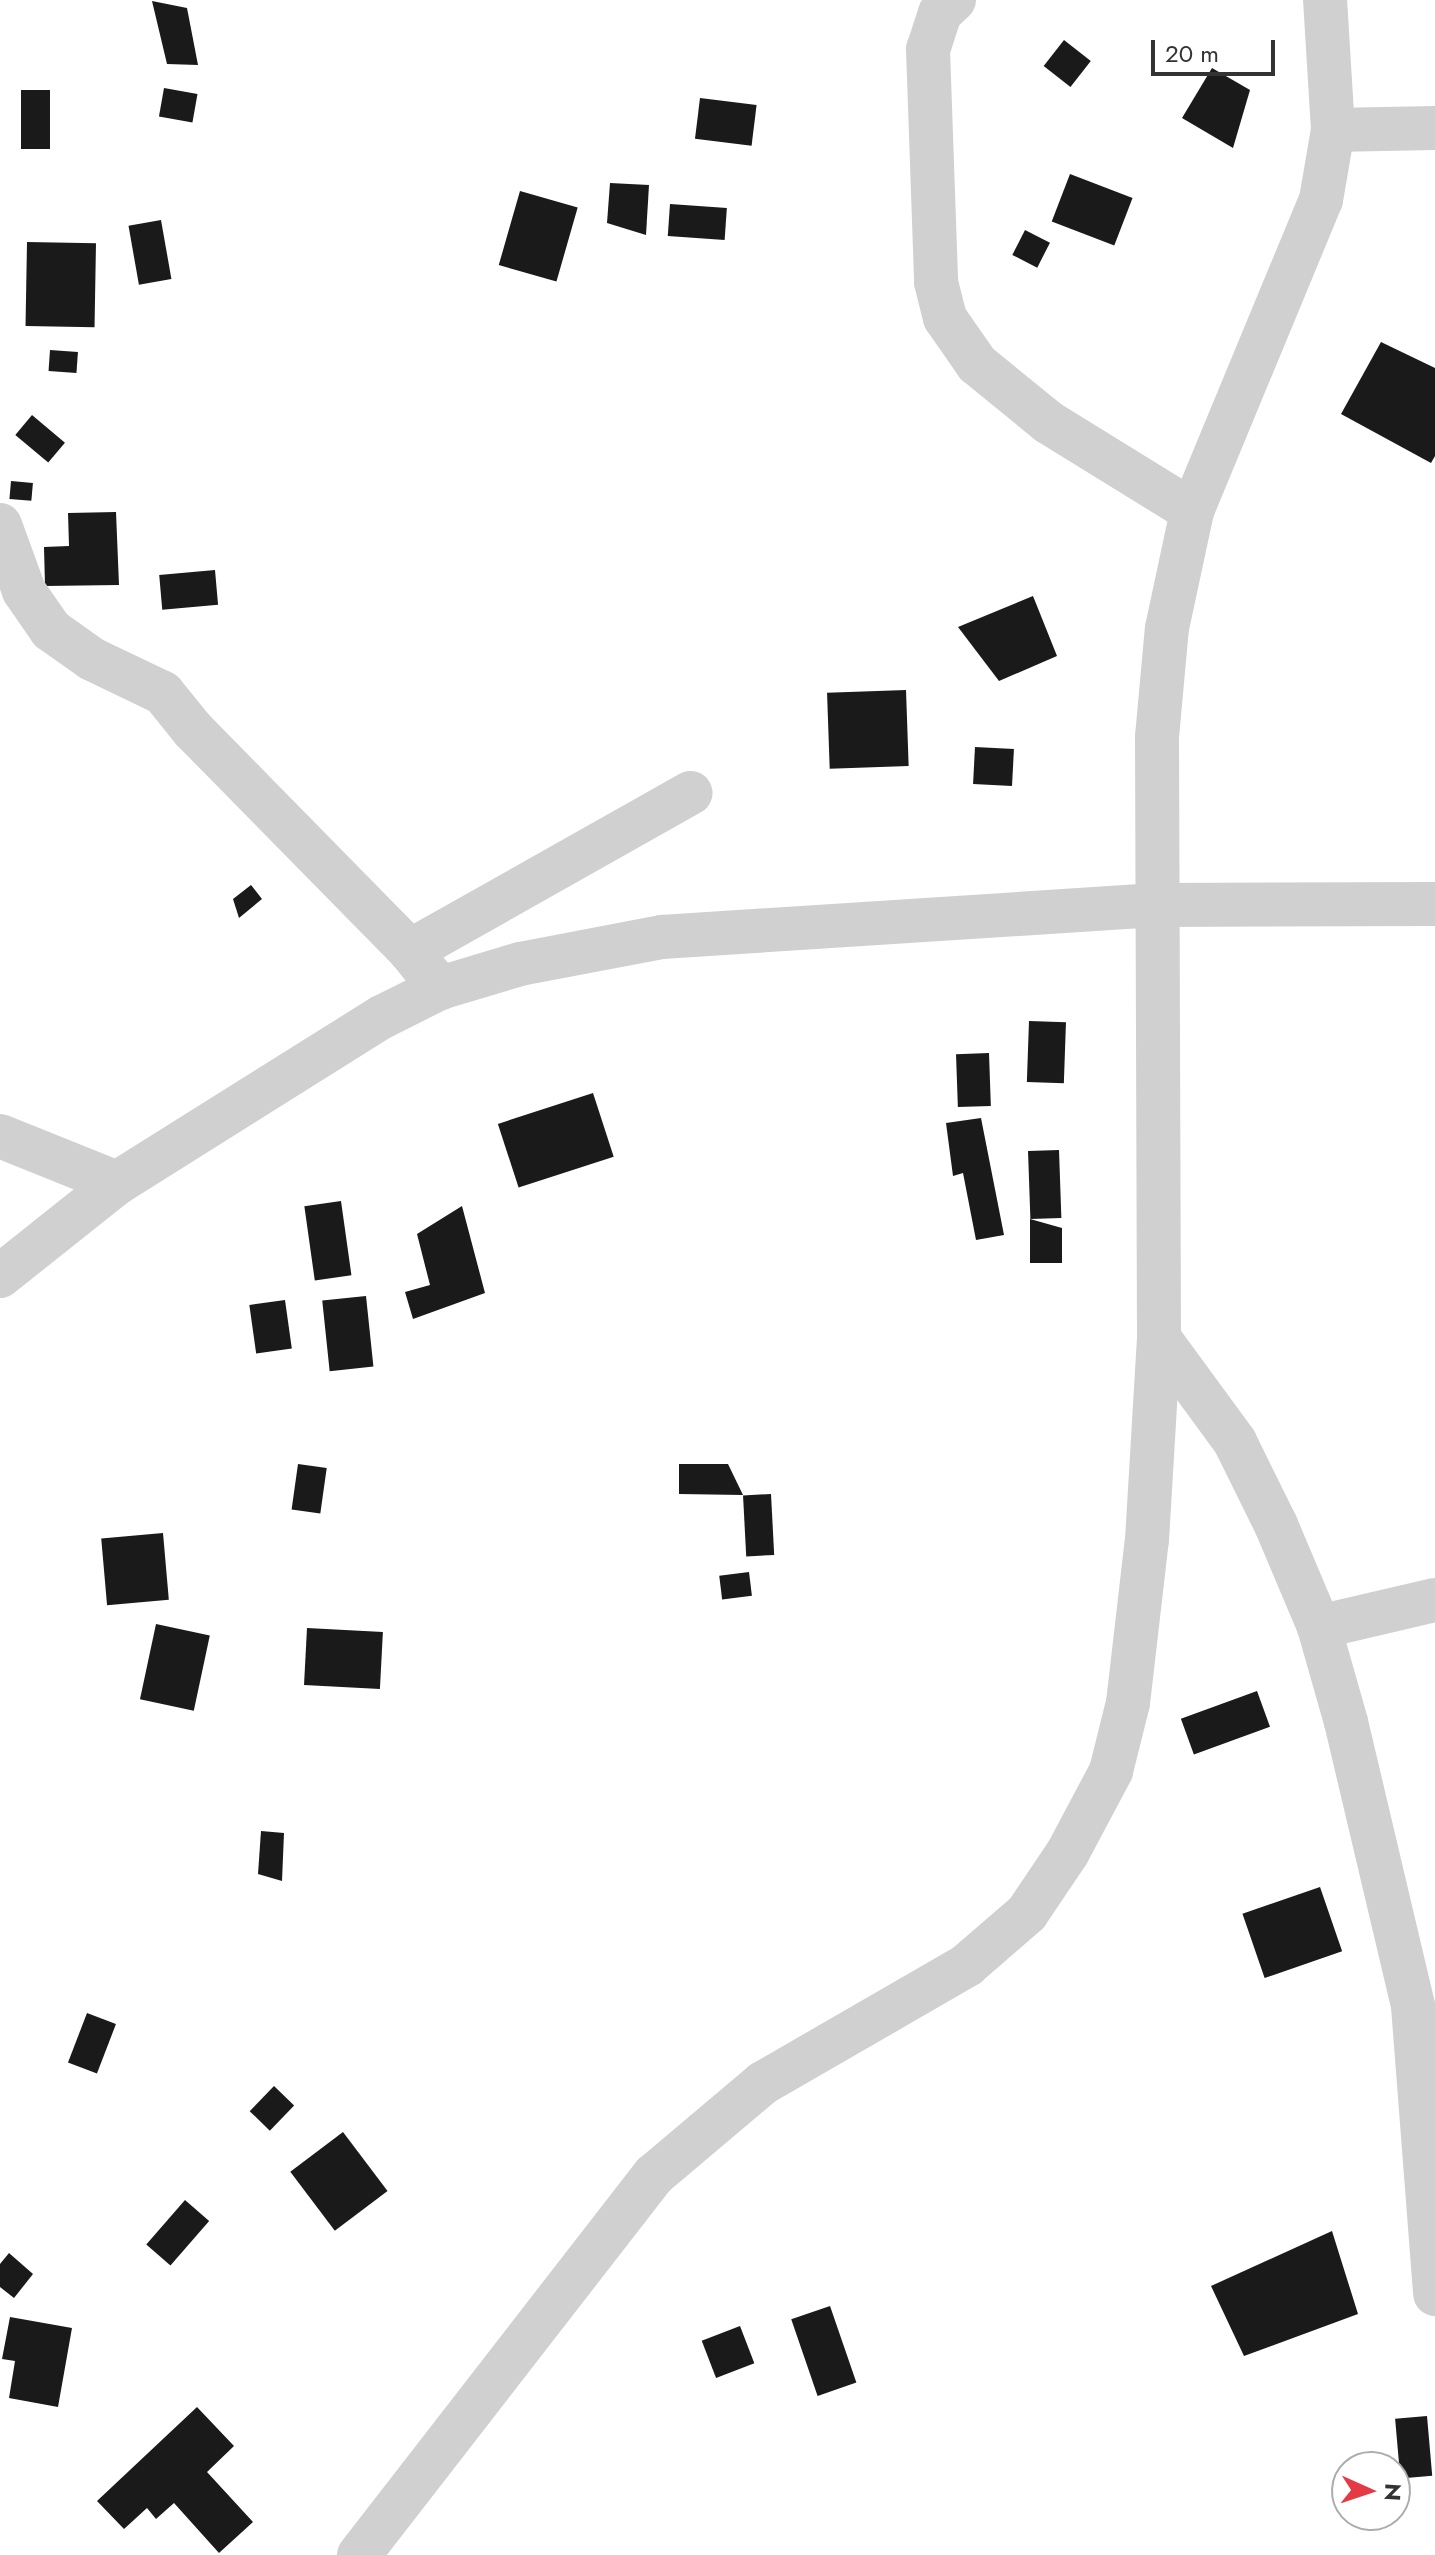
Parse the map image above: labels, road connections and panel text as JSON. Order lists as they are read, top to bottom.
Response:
{
  "scale_bar": "20 m",
  "north": "right"
}
